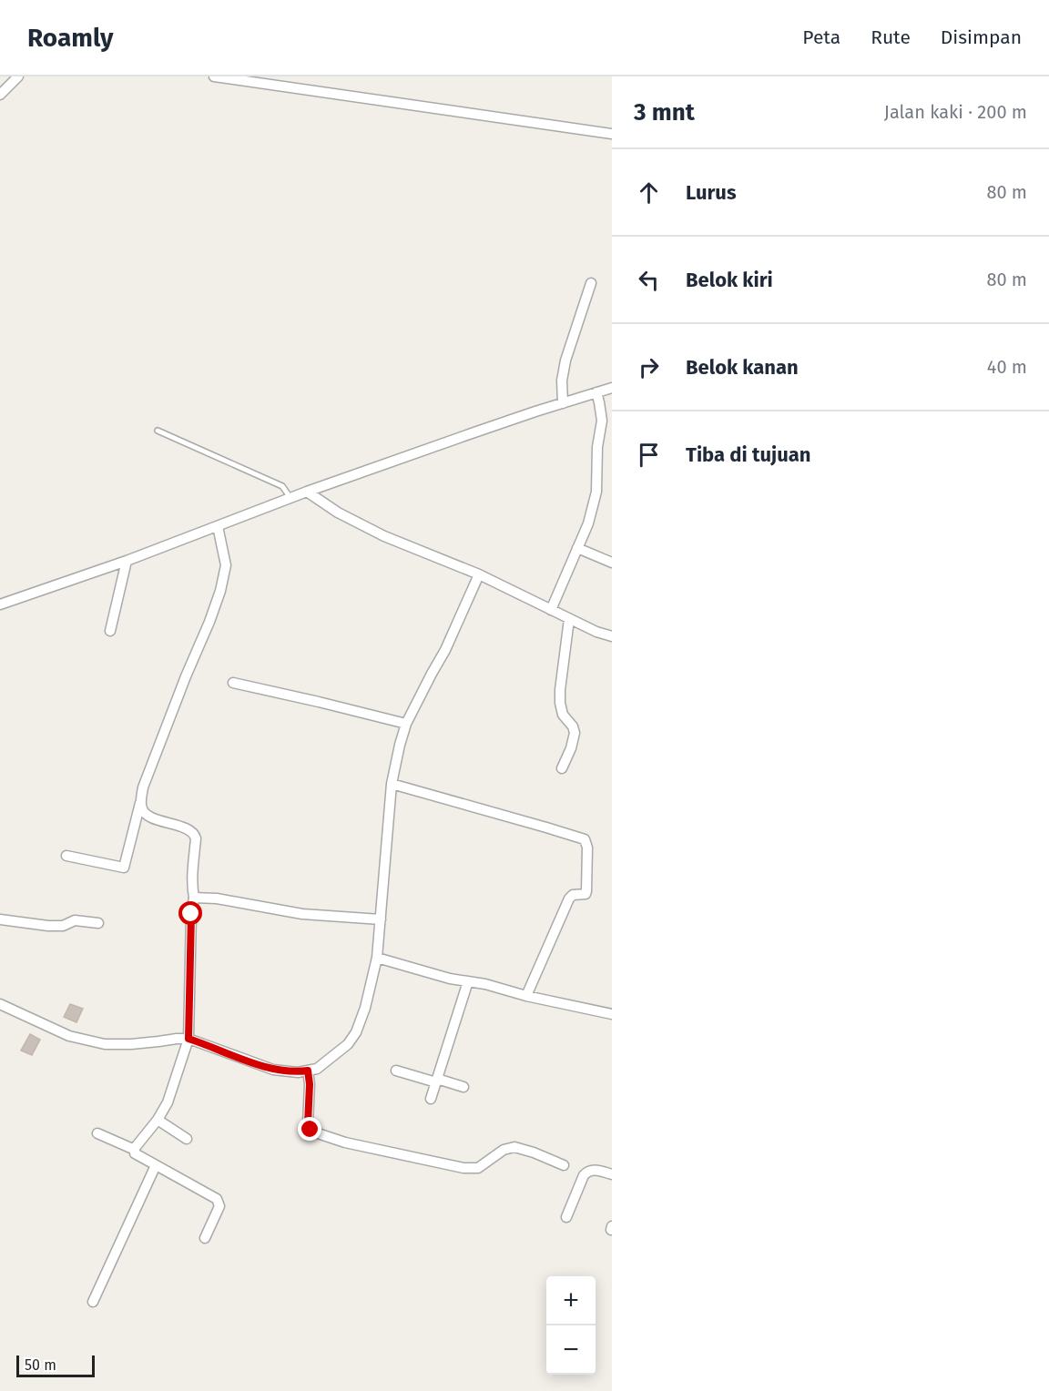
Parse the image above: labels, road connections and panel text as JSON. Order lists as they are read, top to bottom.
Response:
{
  "scale_bar": "50 m",
  "page": {
    "header": "Roamly",
    "nav": ["Peta", "Rute", "Disimpan"],
    "heading": ["3 mnt", "Jalan kaki · 200 m"],
    "list": [
      ["Lurus", "80 m"],
      ["Belok kiri", "80 m"],
      ["Belok kanan", "40 m"],
      "Tiba di tujuan"
    ],
    "map_buttons": ["+", "−"],
    "scale": "50 m"
  }
}
